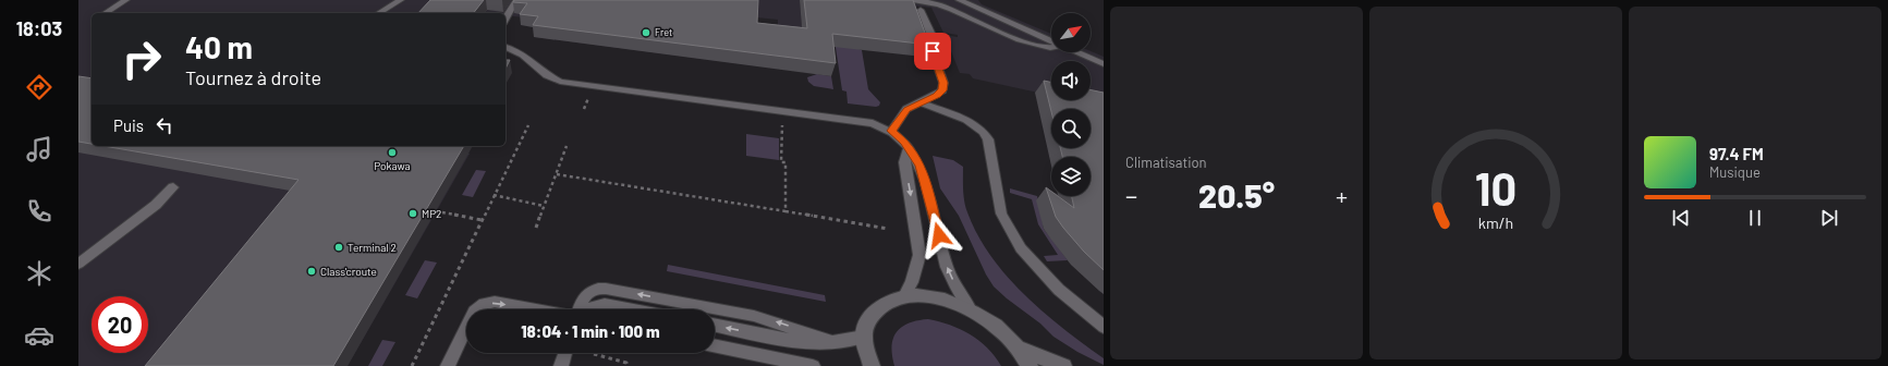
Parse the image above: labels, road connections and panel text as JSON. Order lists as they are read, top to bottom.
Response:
{
  "places": [
    "Fret",
    "Pokawa",
    "MP2",
    "Terminal 2",
    "Class'croute"
  ],
  "north": "top right",
  "page": {
    "tabs": "18:03",
    "tile": "Climatisation",
    "turn": ["40 m", "Tournez à droite"],
    "then": "Puis",
    "song": ["97.4 FM", "Musique"],
    "heat": ["−", "20.5°", "+"],
    "limit": "20",
    "trip": "18:04 · 1 min · 100 m",
    "gauge": ["10", "km/h"]
  }
}
